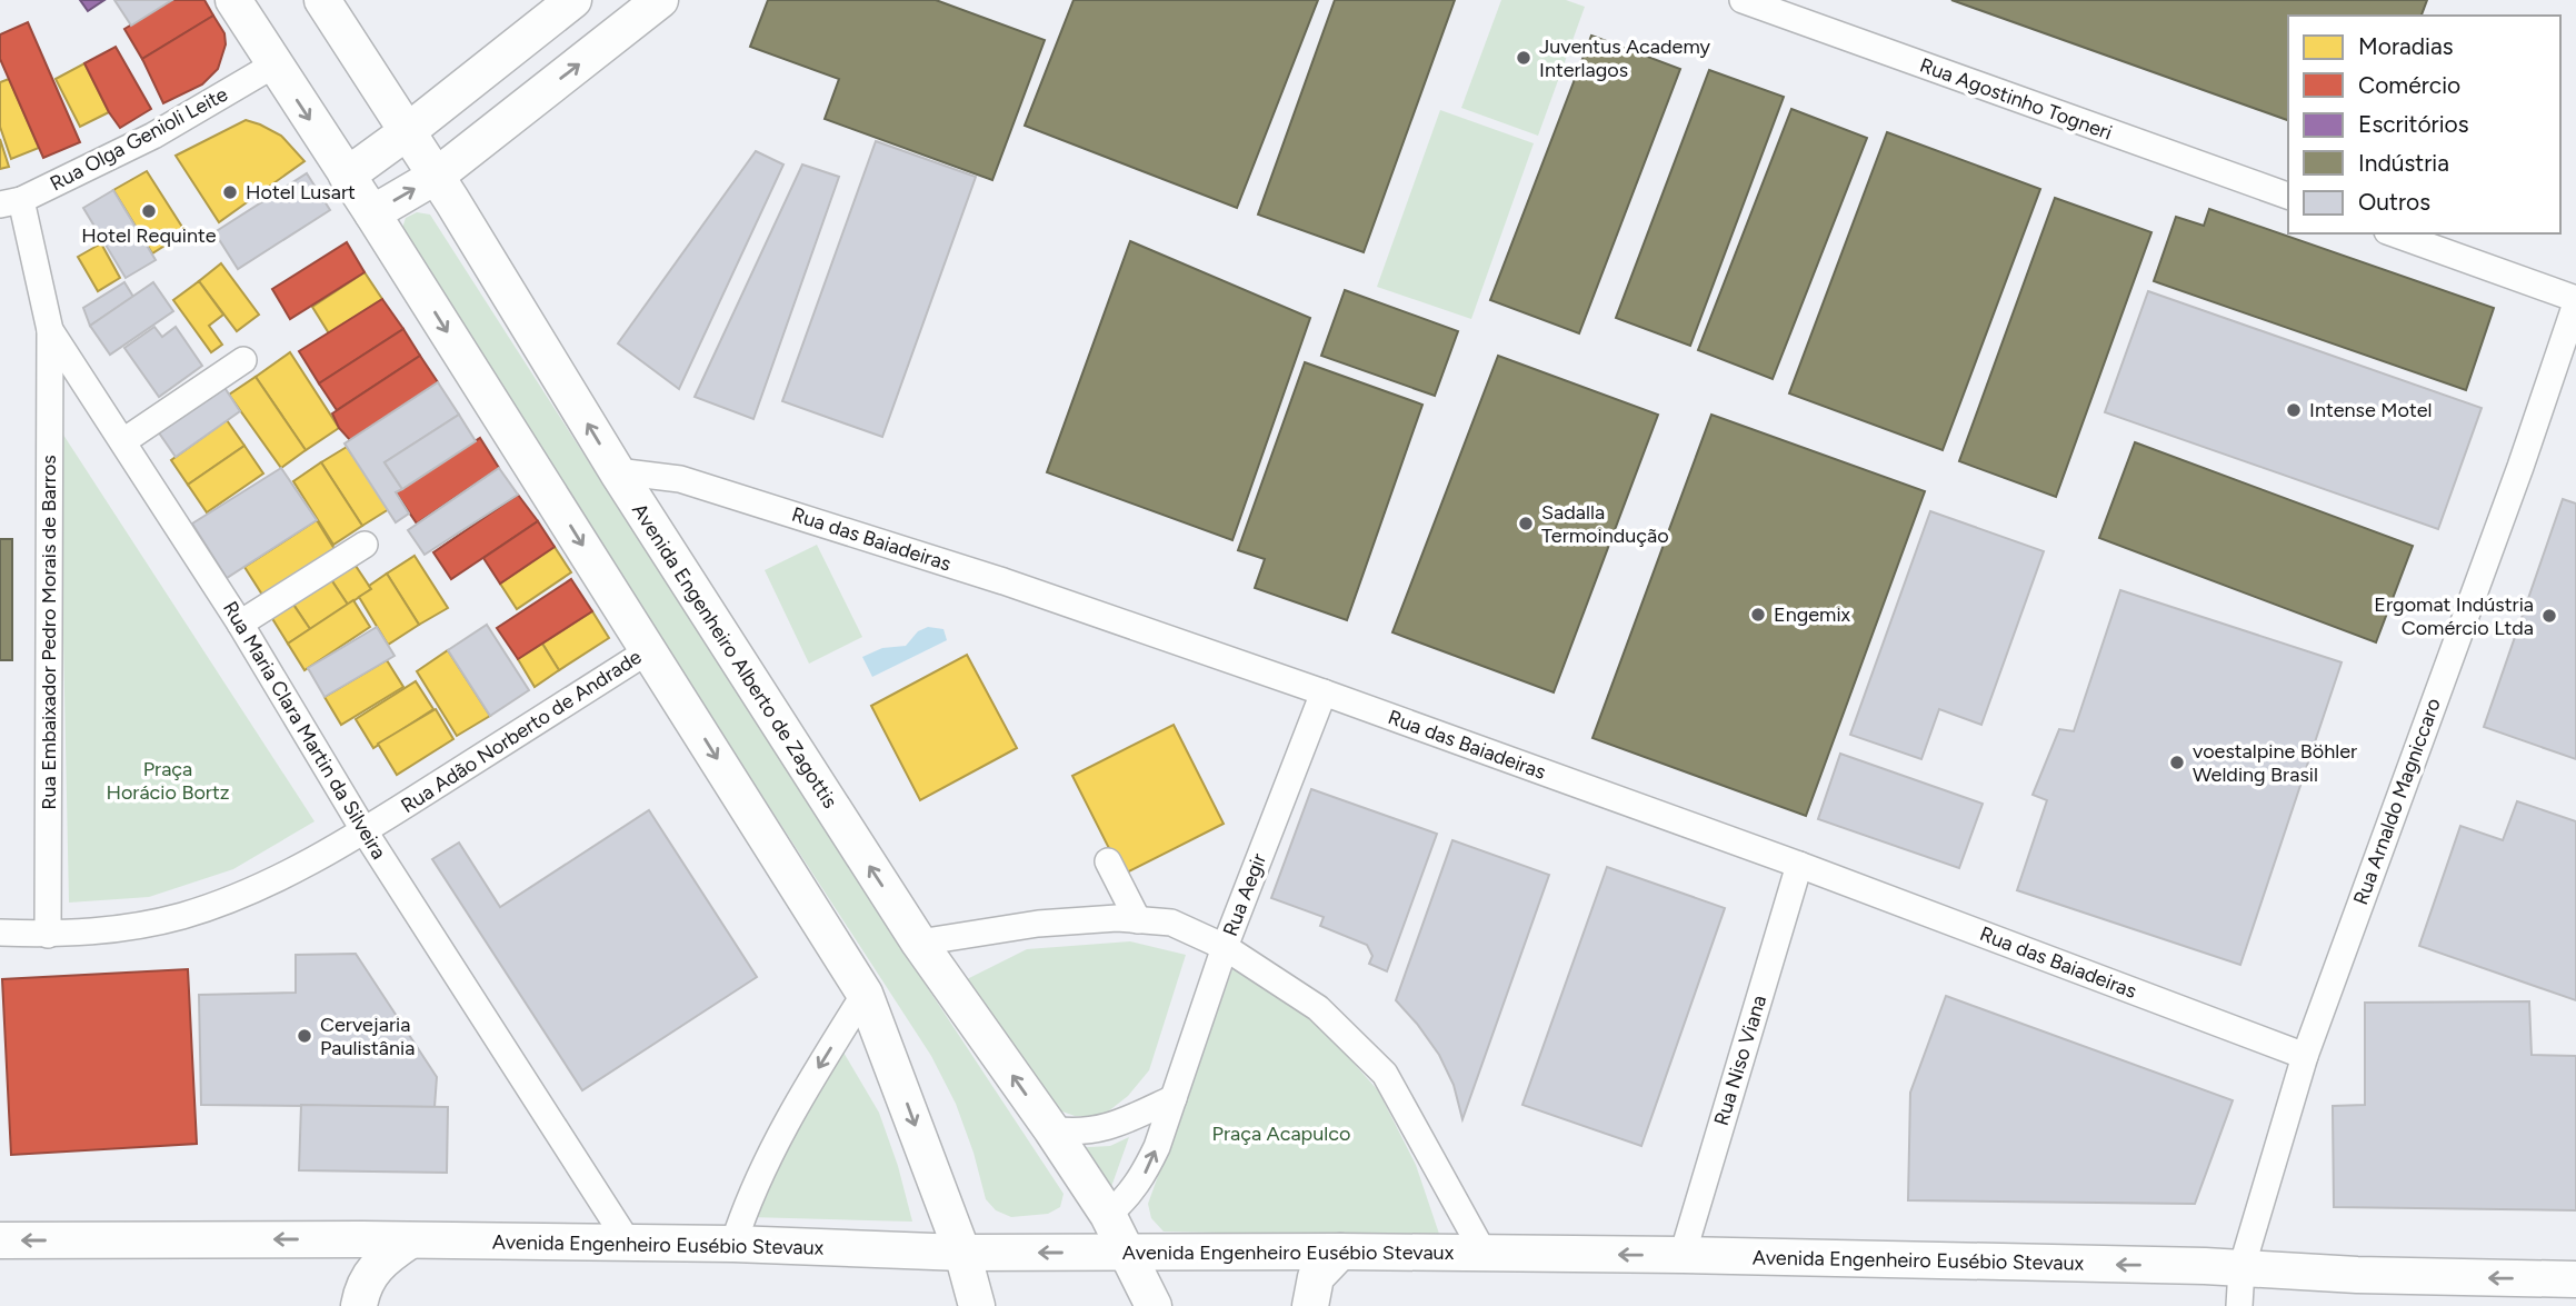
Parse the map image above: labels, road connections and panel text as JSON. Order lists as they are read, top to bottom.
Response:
{
  "streets": {
    "main road": ["Avenida Engenheiro Alberto de Zagottis", "Avenida Engenheiro Eusébio Stevaux"],
    "street": [
      "Rua Agostinho Togneri",
      "Rua Olga Genioli Leite",
      "Rua das Baiadeiras",
      "Rua Embaixador Pedro Morais de Barros",
      "Rua Maria Clara Martin da Silveira",
      "Rua Adão Norberto de Andrade",
      "Rua Arnaldo Magniccaro",
      "Rua Aegir",
      "Rua Niso Viana"
    ]
  },
  "crossings": [
    ["Rua Olga Genioli Leite", "Rua Maria Clara Martin da Silveira"],
    ["Rua das Baiadeiras", "Avenida Engenheiro Alberto de Zagottis"],
    ["Rua das Baiadeiras", "Rua Arnaldo Magniccaro"],
    ["Rua das Baiadeiras", "Rua Aegir"],
    ["Rua das Baiadeiras", "Rua Niso Viana"],
    ["Rua Embaixador Pedro Morais de Barros", "Rua Maria Clara Martin da Silveira"],
    ["Rua Embaixador Pedro Morais de Barros", "Rua Adão Norberto de Andrade"],
    ["Avenida Engenheiro Alberto de Zagottis", "Rua Aegir"],
    ["Avenida Engenheiro Alberto de Zagottis", "Avenida Engenheiro Eusébio Stevaux"],
    ["Rua Maria Clara Martin da Silveira", "Rua Adão Norberto de Andrade"],
    ["Rua Maria Clara Martin da Silveira", "Avenida Engenheiro Eusébio Stevaux"],
    ["Rua Arnaldo Magniccaro", "Avenida Engenheiro Eusébio Stevaux"],
    ["Rua Niso Viana", "Avenida Engenheiro Eusébio Stevaux"]
  ],
  "one_way": ["Avenida Engenheiro Eusébio Stevaux"],
  "parks": ["Praça Horácio Bortz", "Praça Acapulco"],
  "places": [
    "Juventus Academy Interlagos",
    "Hotel Lusart",
    "Hotel Requinte",
    "Intense Motel",
    "Sadalla Termoindução",
    "Engemix",
    "Ergomat Indústria Comércio Ltda",
    "voestalpine Böhler Welding Brasil",
    "Cervejaria Paulistânia"
  ],
  "legend": [
    "Moradias",
    "Comércio",
    "Escritórios",
    "Indústria",
    "Outros"
  ]
}
